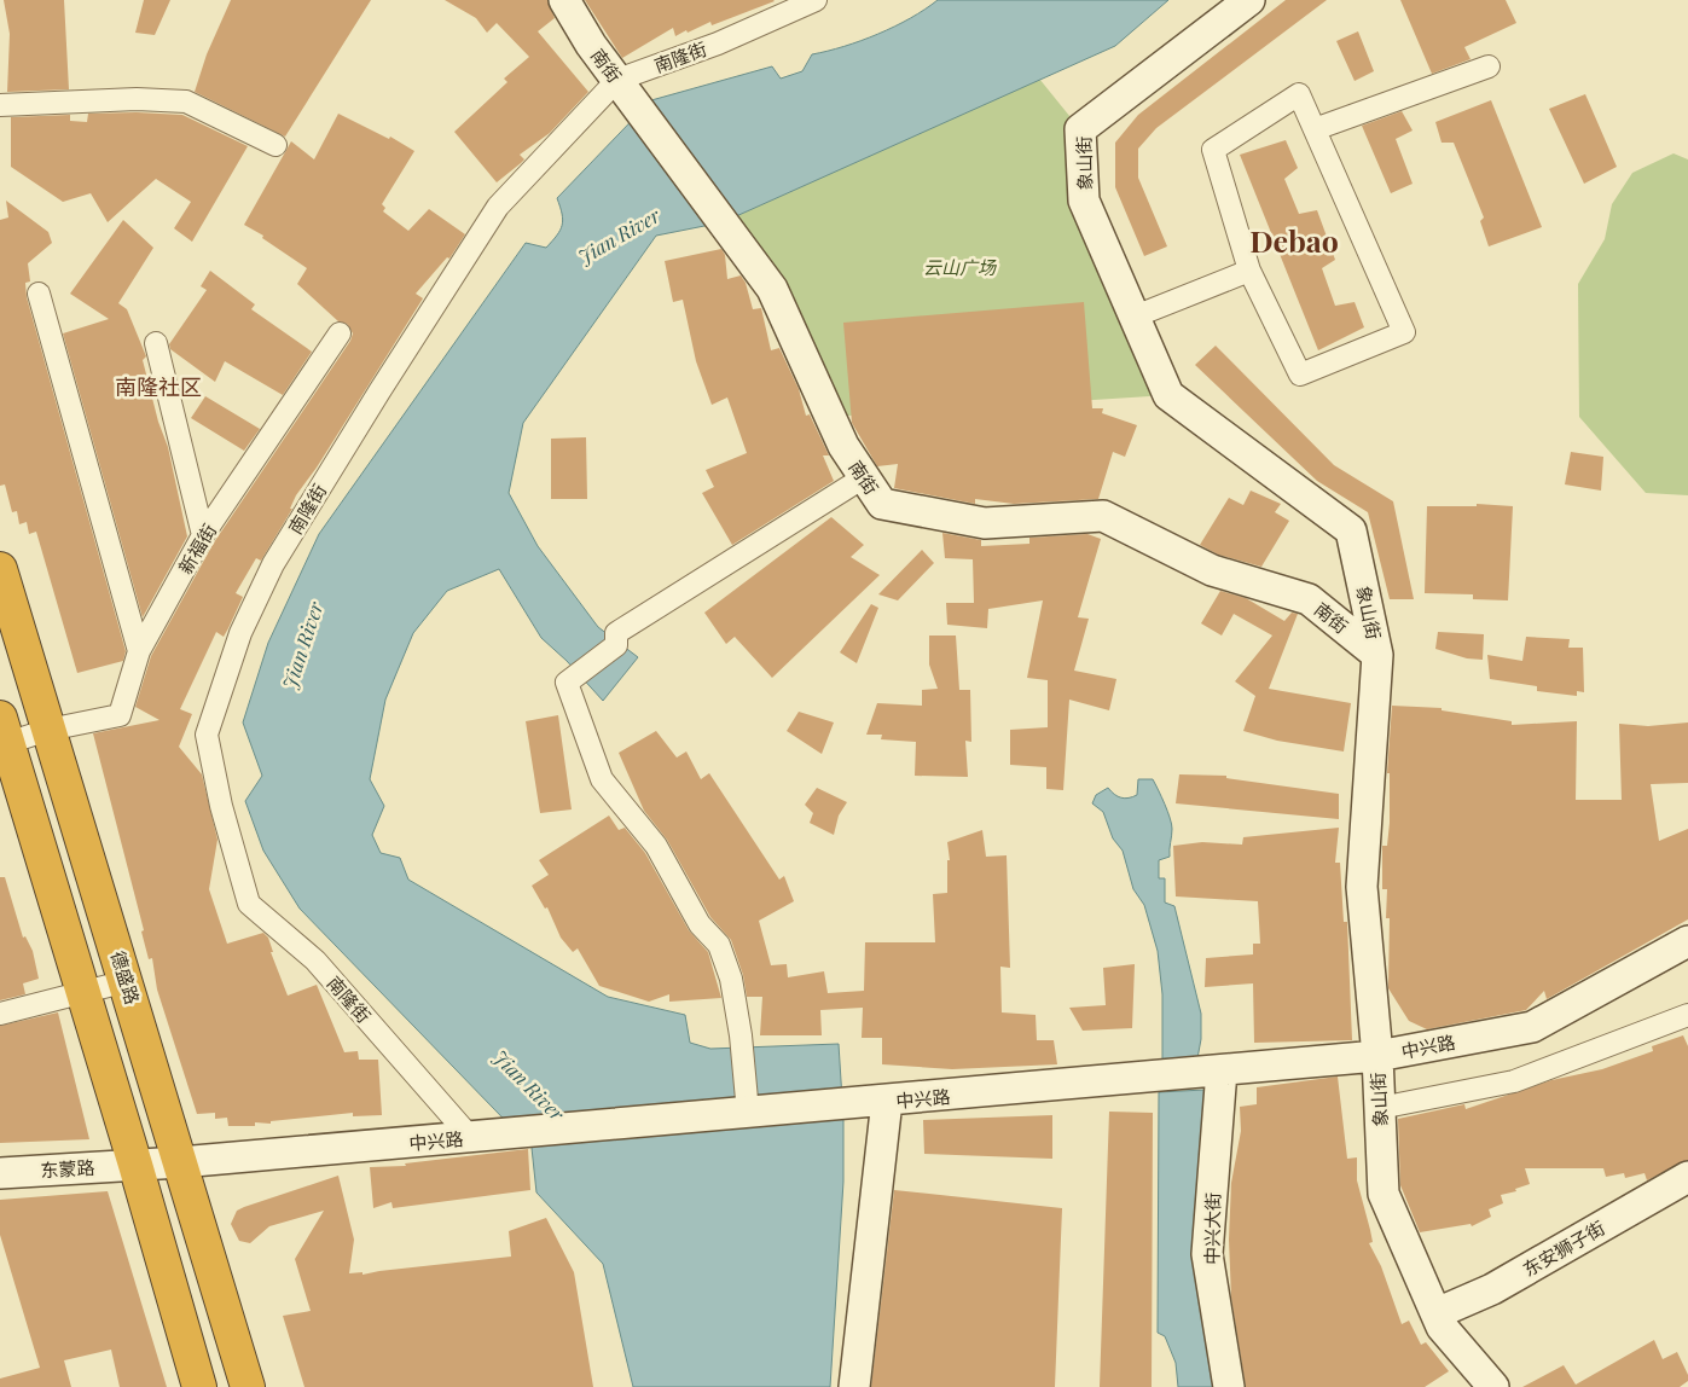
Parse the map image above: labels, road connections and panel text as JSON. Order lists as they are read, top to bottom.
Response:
{
  "streets": {
    "highway": ["德盛路"],
    "main road": [
      "南街",
      "象山街",
      "中兴路",
      "东蒙路",
      "中兴大街",
      "东安狮子街"
    ],
    "street": ["南隆街", "新福街"]
  },
  "crossings": [
    ["南隆街", "南街"],
    ["南隆街", "中兴路"],
    ["南街", "象山街"],
    ["象山街", "中兴路"],
    ["象山街", "东安狮子街"],
    ["新福街", "德盛路"],
    ["德盛路", "中兴路"],
    ["中兴路", "东蒙路"],
    ["中兴路", "中兴大街"]
  ],
  "districts": ["Debao", "南隆社区"],
  "water": ["Jian River"],
  "parks": ["云山广场"]
}
